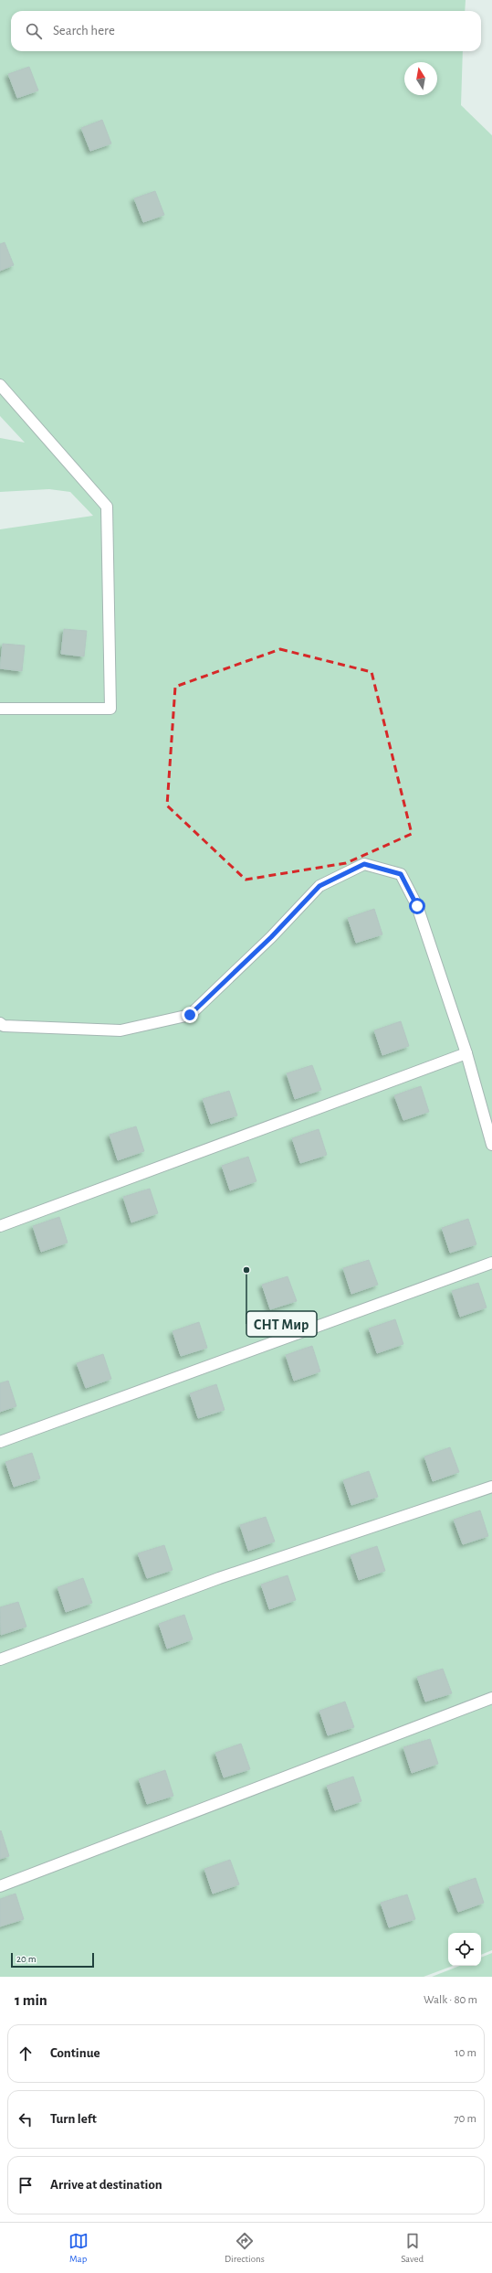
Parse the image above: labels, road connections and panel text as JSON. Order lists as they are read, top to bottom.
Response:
{
  "places": ["СНТ Мир"],
  "scale_bar": "20 m",
  "north": "top",
  "page": {
    "search": "Search here",
    "scale": "20 m",
    "heading": ["1 min", "Walk · 80 m"],
    "list": [
      ["Continue", "10 m"],
      ["Turn left", "70 m"],
      "Arrive at destination"
    ],
    "nav": ["Map", "Directions", "Saved"]
  }
}
